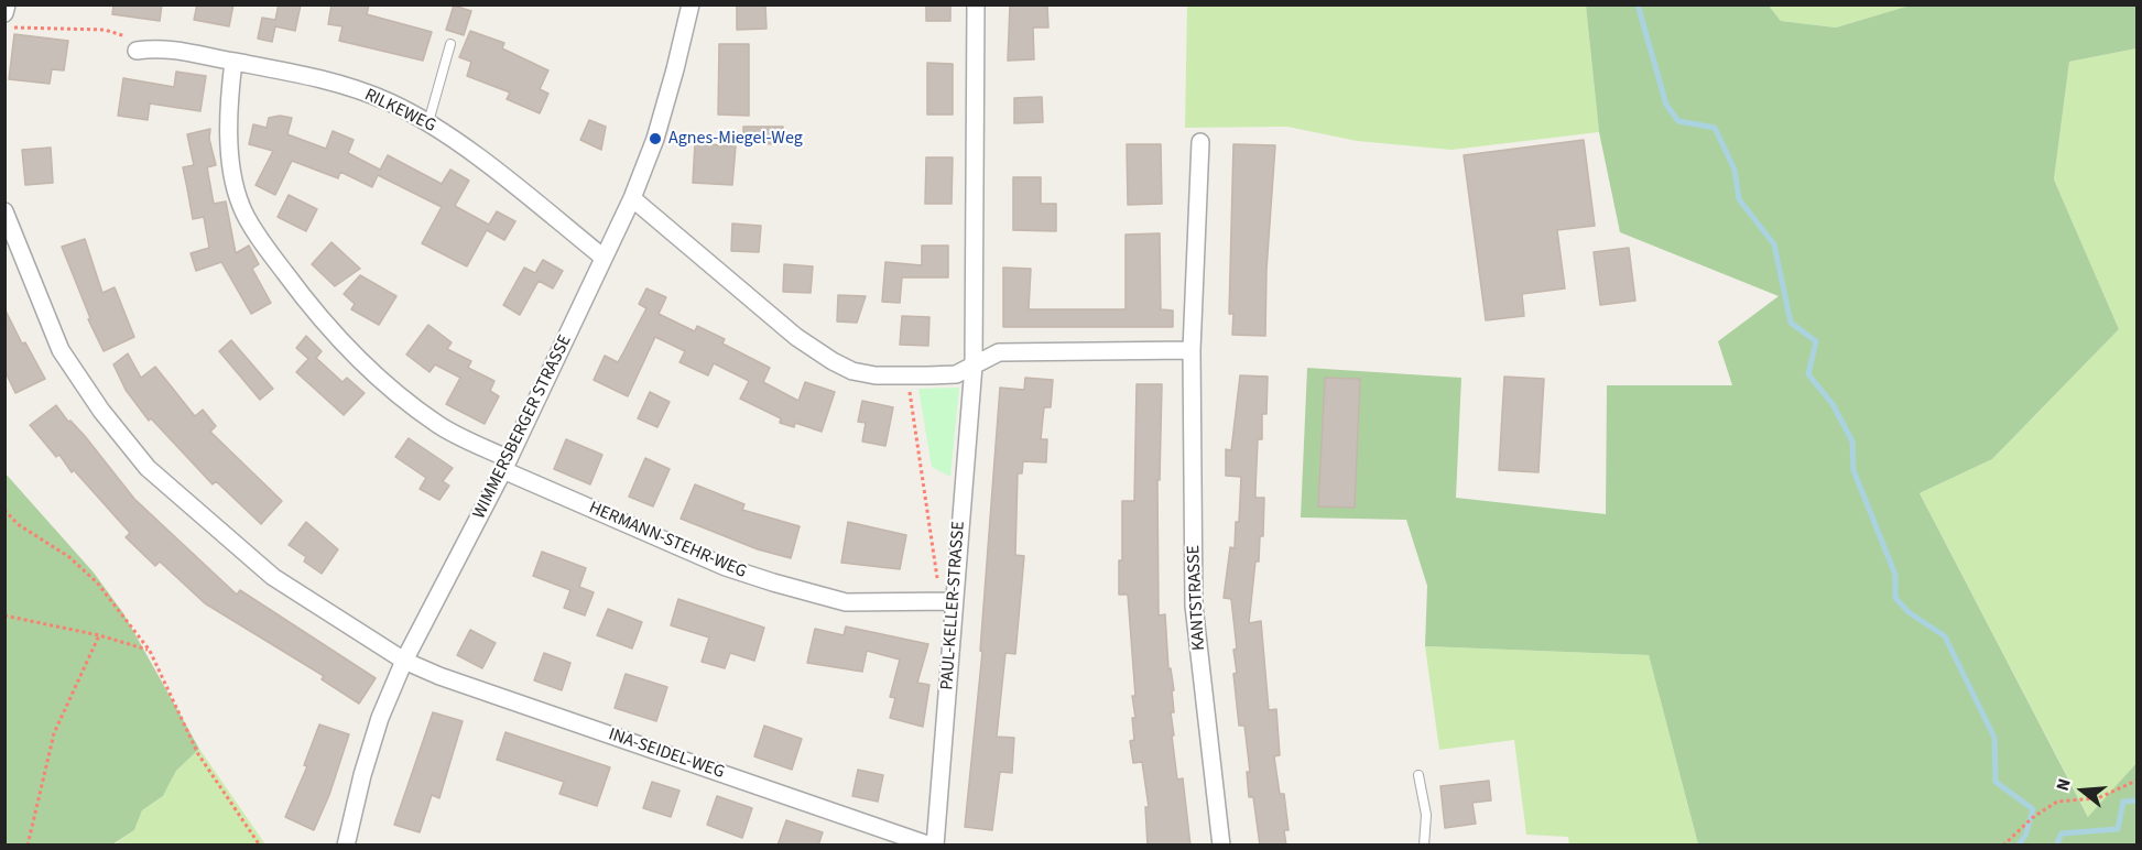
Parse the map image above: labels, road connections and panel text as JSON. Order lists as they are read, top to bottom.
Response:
{
  "streets": {
    "street": [
      "RILKEWEG",
      "WIMMERSBERGER STRASSE",
      "HERMANN-STEHR-WEG",
      "KANTSTRASSE",
      "PAUL-KELLER-STRASSE",
      "INA-SEIDEL-WEG"
    ]
  },
  "crossings": [
    ["RILKEWEG", "WIMMERSBERGER STRASSE"],
    ["RILKEWEG", "HERMANN-STEHR-WEG"],
    ["WIMMERSBERGER STRASSE", "HERMANN-STEHR-WEG"],
    ["WIMMERSBERGER STRASSE", "INA-SEIDEL-WEG"],
    ["HERMANN-STEHR-WEG", "PAUL-KELLER-STRASSE"],
    ["PAUL-KELLER-STRASSE", "INA-SEIDEL-WEG"]
  ],
  "places": ["Agnes-Miegel-Weg"],
  "north": "left"
}
